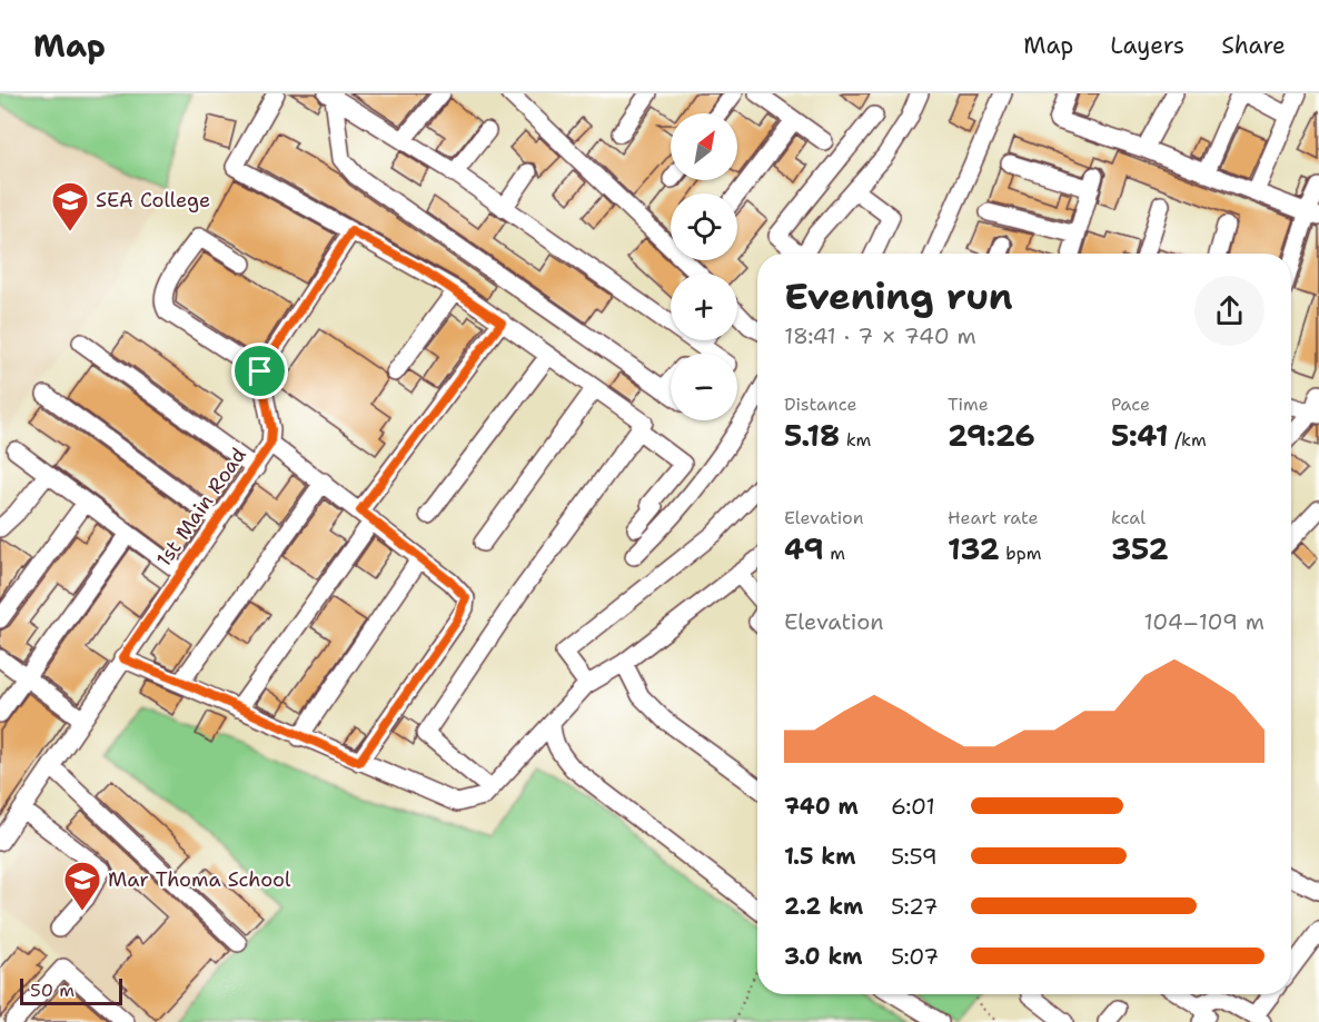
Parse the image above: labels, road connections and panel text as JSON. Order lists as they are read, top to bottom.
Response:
{
  "streets": {
    "street": ["1st Main Road"]
  },
  "places": {
    "school or university": ["SEA College", "Mar Thoma School"]
  },
  "scale_bar": "50 m",
  "north": "top right",
  "page": {
    "header": "Map",
    "nav": ["Map", "Layers", "Share"],
    "map_buttons": ["+", "−"],
    "heading": ["Evening run", "18:41 · 7 × 740 m"],
    "stats": [
      ["Distance", "5.18 km"],
      ["Time", "29:26"],
      ["Pace", "5:41 /km"],
      ["Elevation", "49 m"],
      ["Heart rate", "132 bpm"],
      ["kcal", "352"]
    ],
    "chart": ["Elevation", "104–109 m"],
    "list": [
      {
        "name": "740 m",
        "note": "6:01"
      },
      {
        "name": "1.5 km",
        "note": "5:59"
      },
      {
        "name": "2.2 km",
        "note": "5:27"
      },
      {
        "name": "3.0 km",
        "note": "5:07"
      }
    ],
    "scale": "50 m"
  }
}
